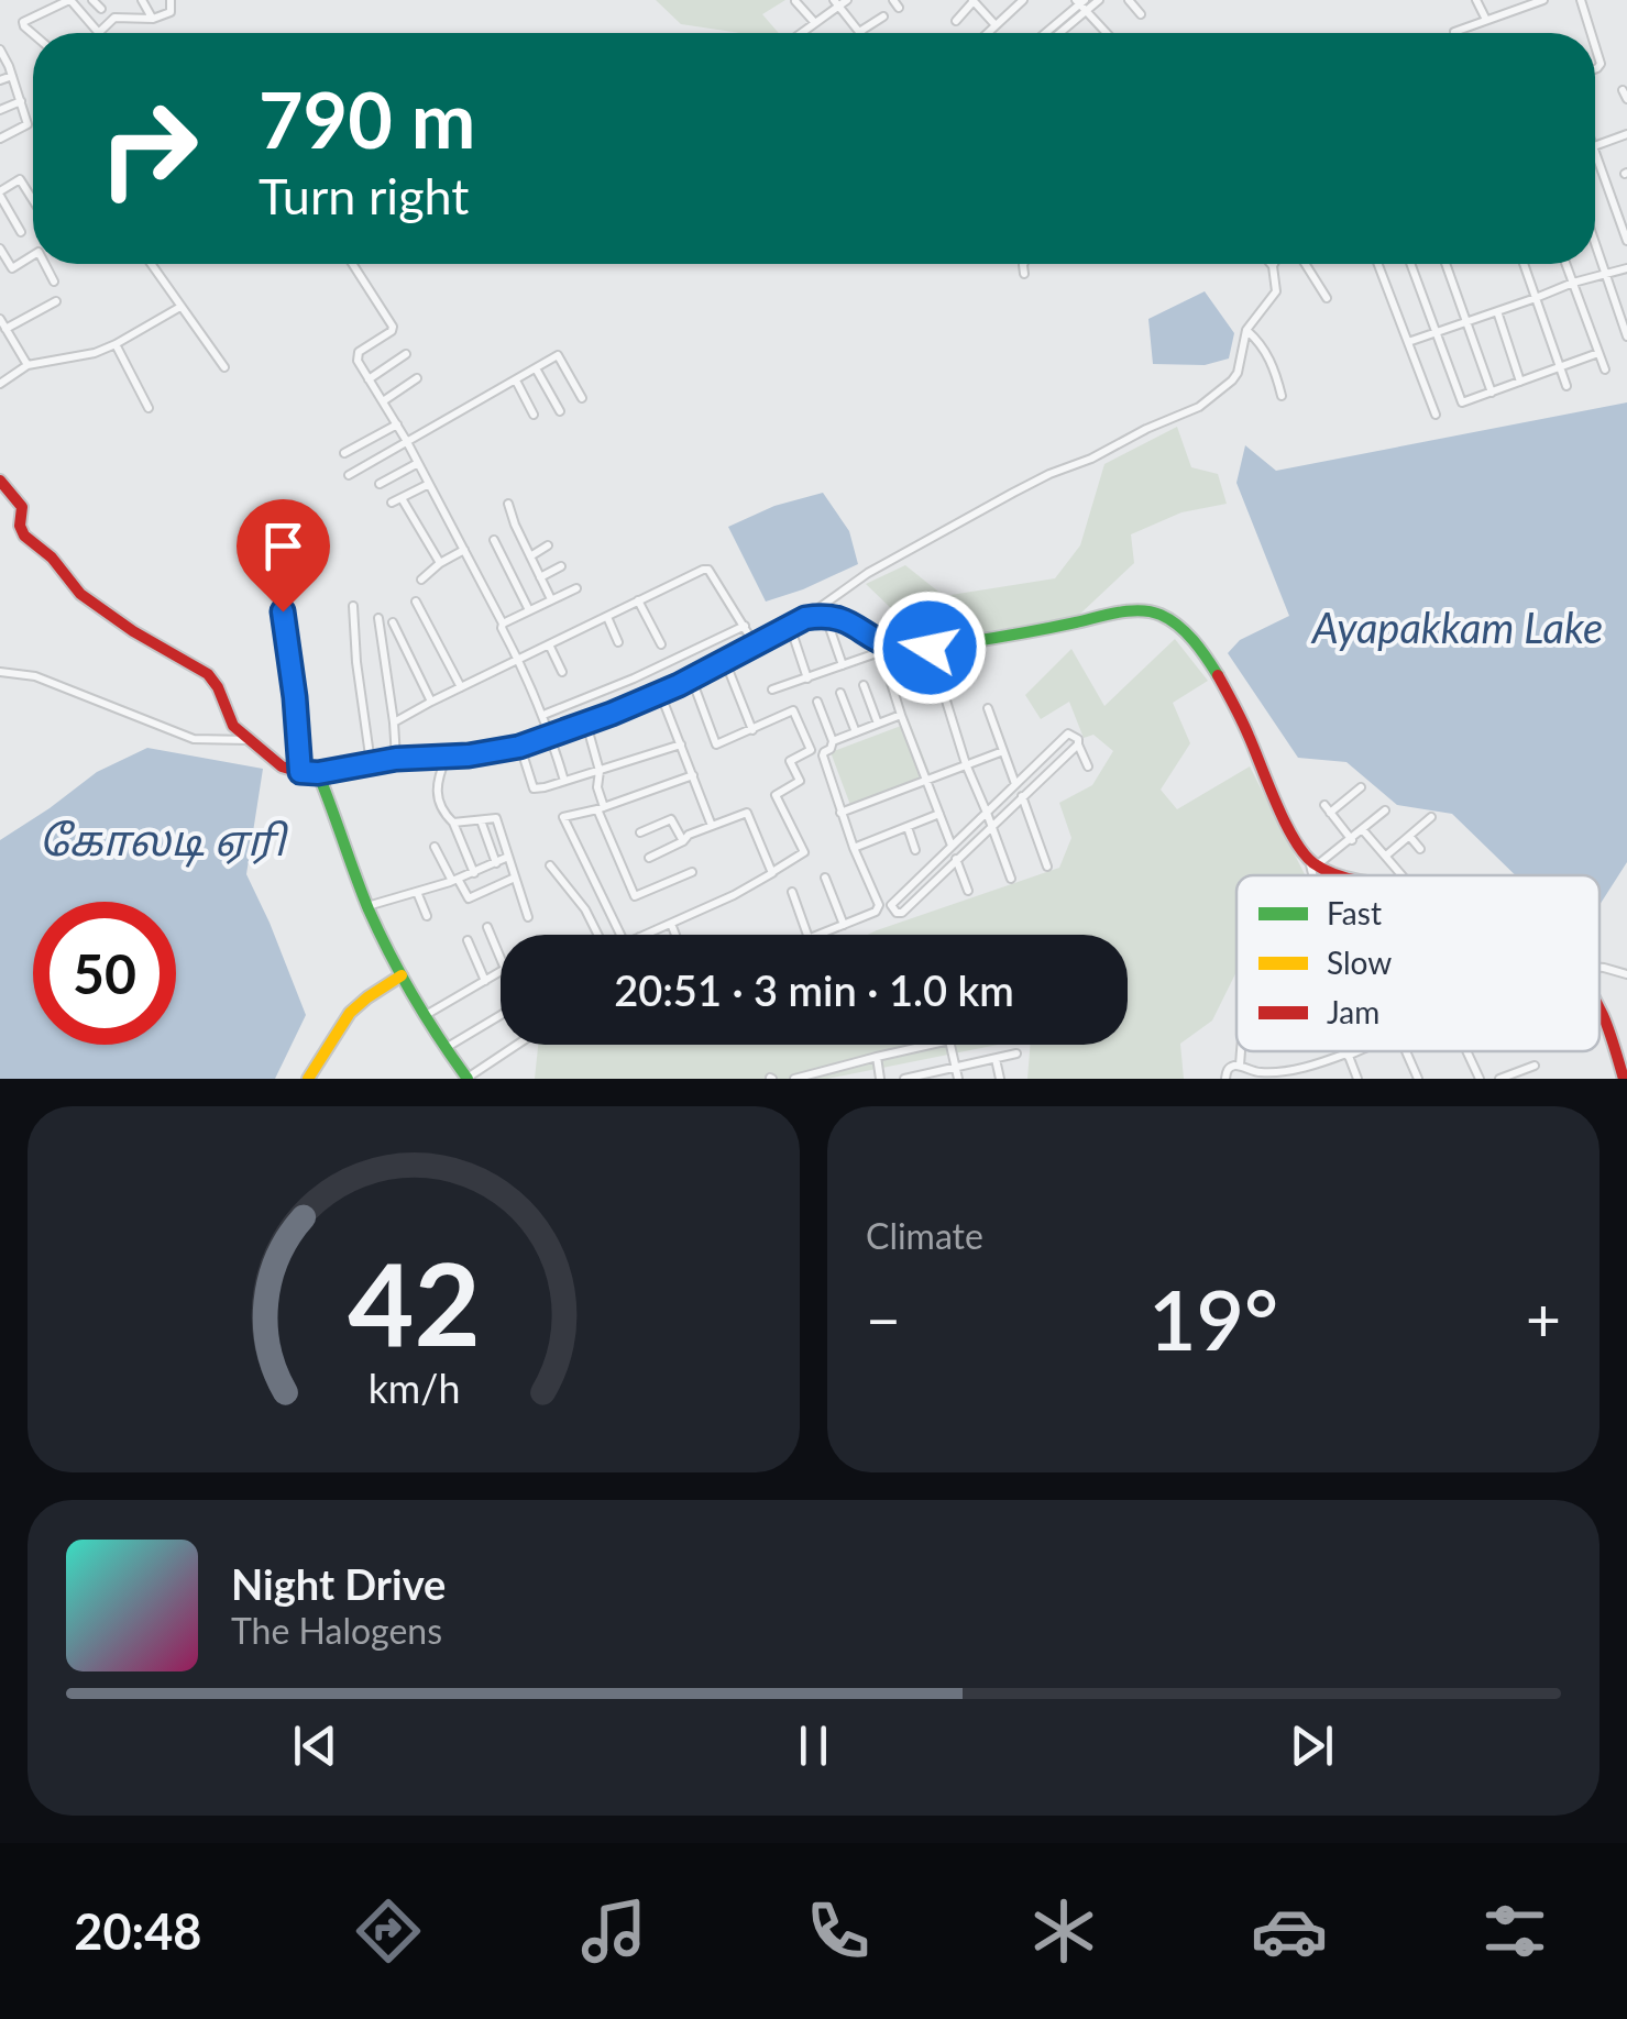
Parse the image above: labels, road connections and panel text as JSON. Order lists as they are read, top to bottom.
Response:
{
  "water": ["Ayapakkam Lake", "கோலடி ஏரி"],
  "legend": ["Fast", "Slow", "Jam"],
  "page": {
    "turn": ["790 m", "Turn right"],
    "limit": "50",
    "trip": "20:51 · 3 min · 1.0 km",
    "tile": "Climate",
    "heat": ["−", "19°", "+"],
    "song": ["Night Drive", "The Halogens"],
    "tabs": "20:48",
    "gauge": ["42", "km/h"]
  }
}
